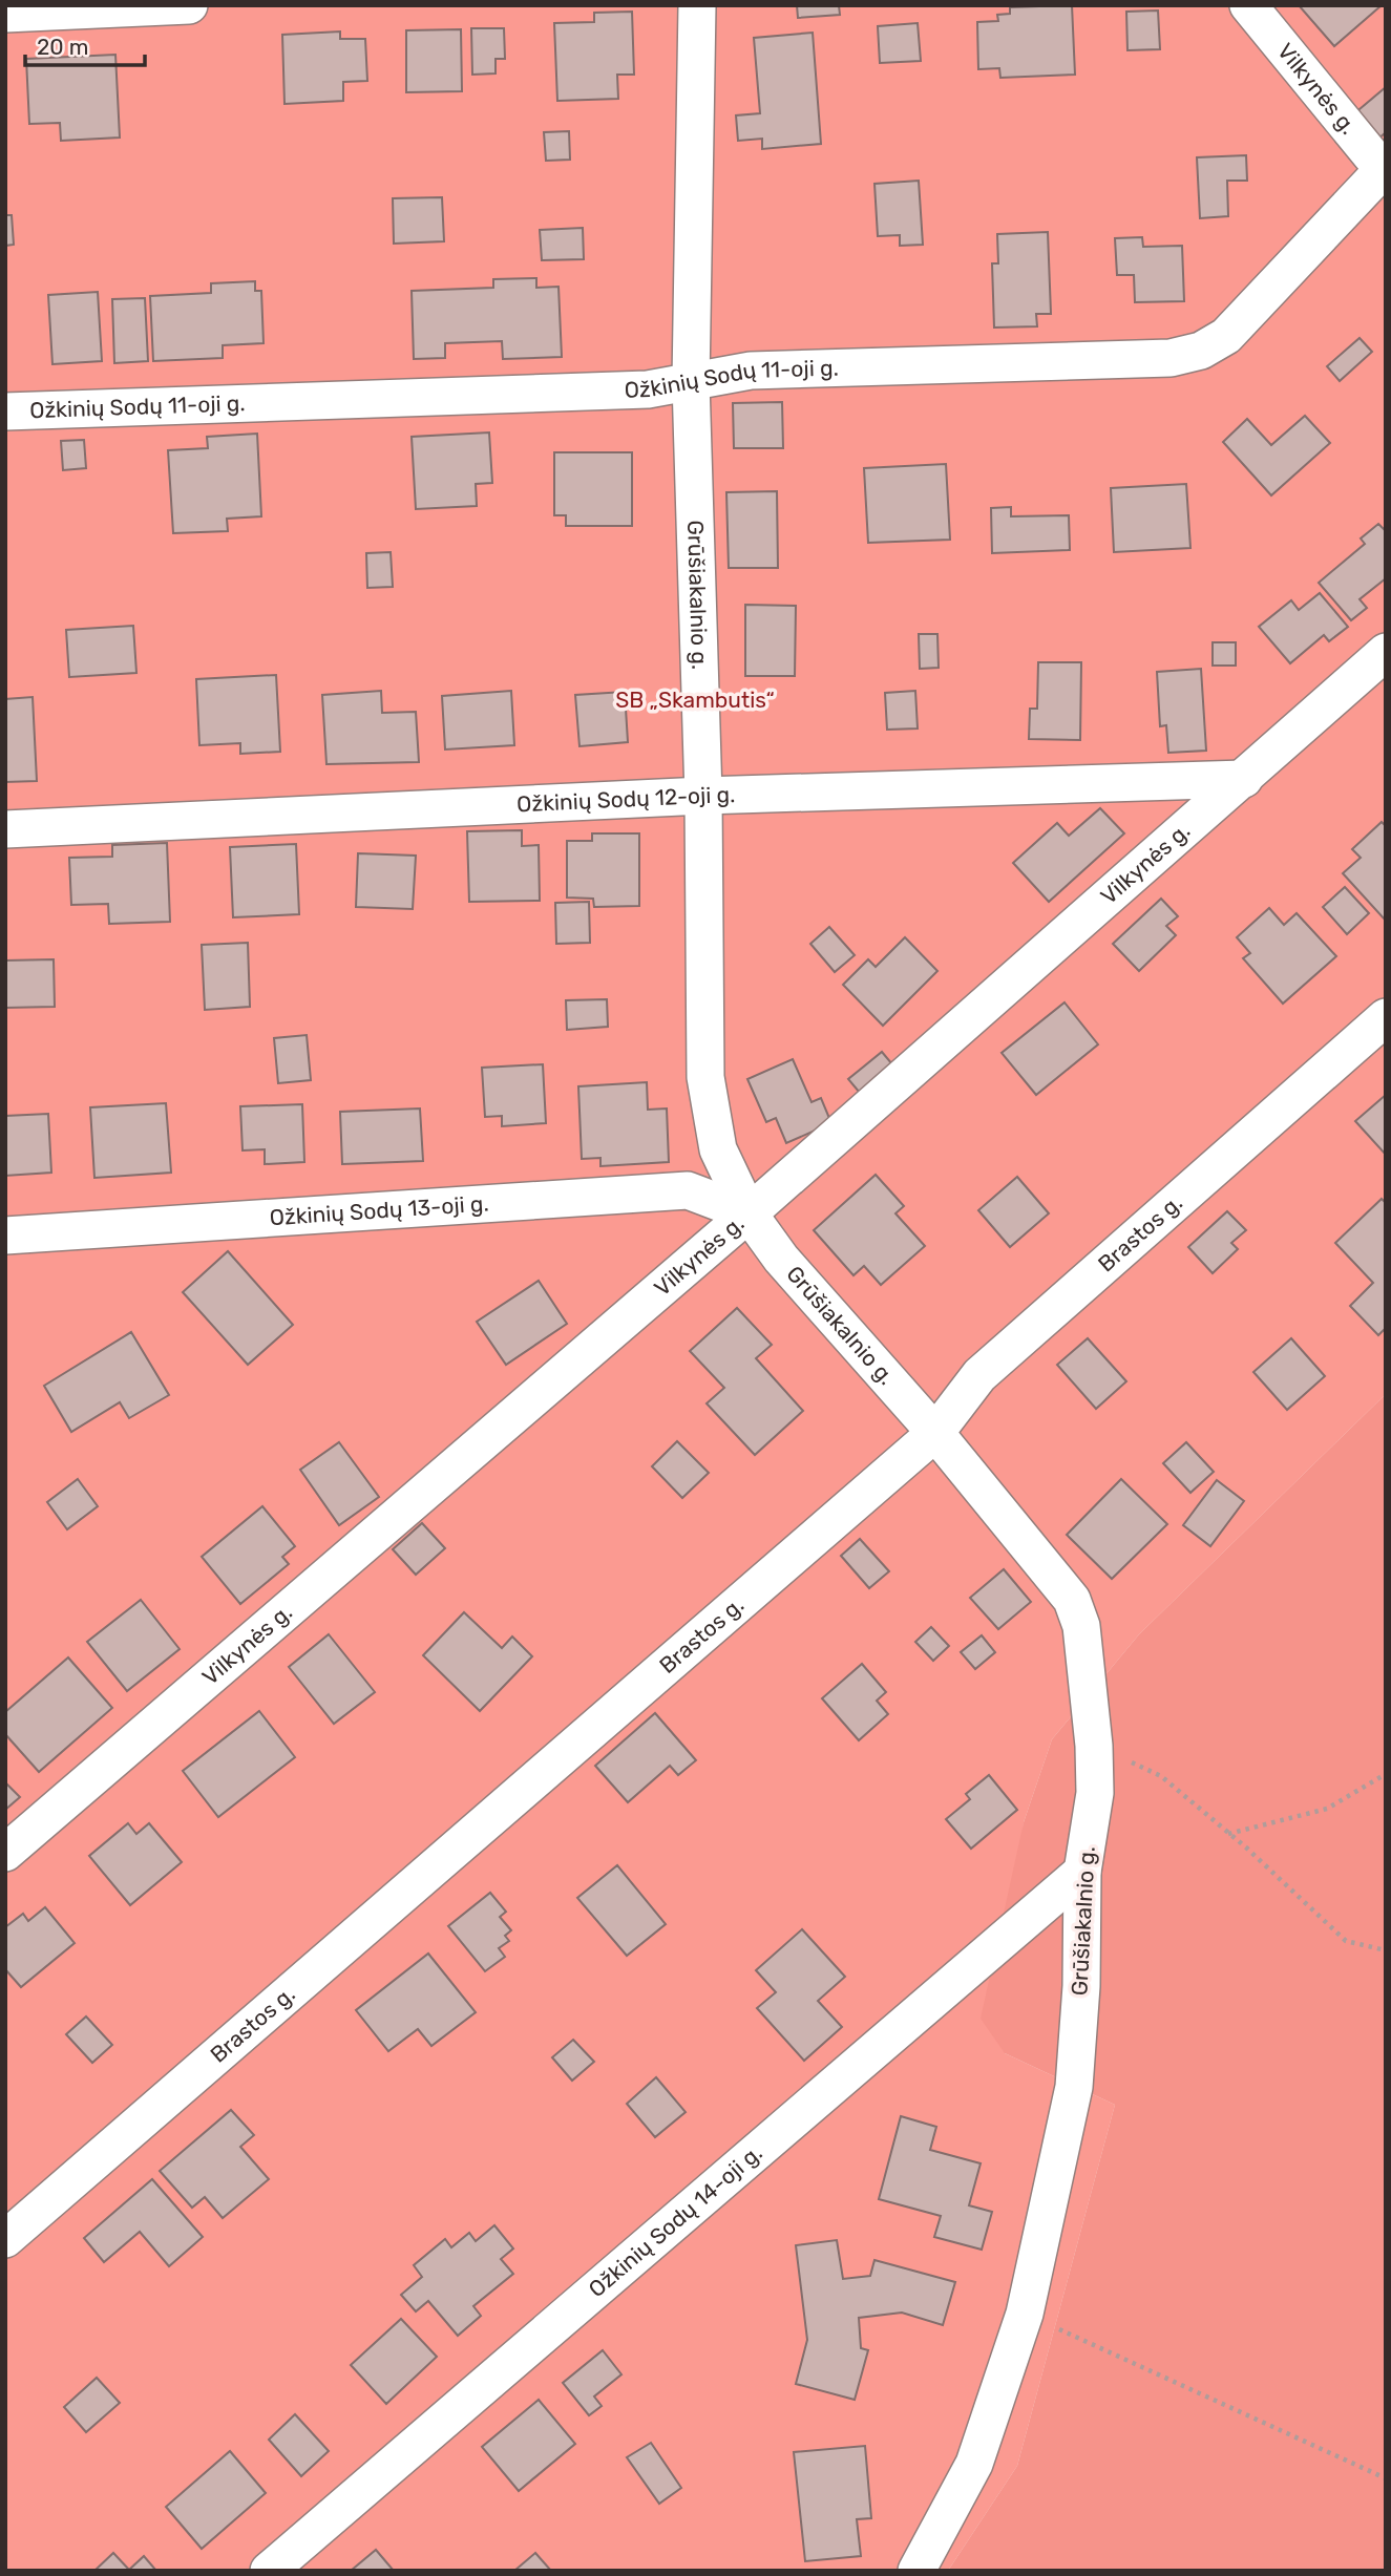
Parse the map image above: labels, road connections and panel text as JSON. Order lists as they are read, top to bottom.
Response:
{
  "streets": {
    "street": [
      "Vilkynės g.",
      "Ožkinių Sodų 11-oji g.",
      "Grūšiakalnio g.",
      "Ožkinių Sodų 12-oji g.",
      "Ožkinių Sodų 13-oji g.",
      "Brastos g.",
      "Ožkinių Sodų 14-oji g."
    ]
  },
  "crossings": [
    ["Vilkynės g.", "Ožkinių Sodų 11-oji g."],
    ["Vilkynės g.", "Grūšiakalnio g."],
    ["Vilkynės g.", "Ožkinių Sodų 12-oji g."],
    ["Vilkynės g.", "Ožkinių Sodų 13-oji g."],
    ["Ožkinių Sodų 11-oji g.", "Grūšiakalnio g."],
    ["Grūšiakalnio g.", "Ožkinių Sodų 12-oji g."],
    ["Grūšiakalnio g.", "Ožkinių Sodų 13-oji g."],
    ["Grūšiakalnio g.", "Brastos g."],
    ["Grūšiakalnio g.", "Ožkinių Sodų 14-oji g."]
  ],
  "parks": ["SB „Skambutis“"],
  "scale_bar": "20 m"
}
